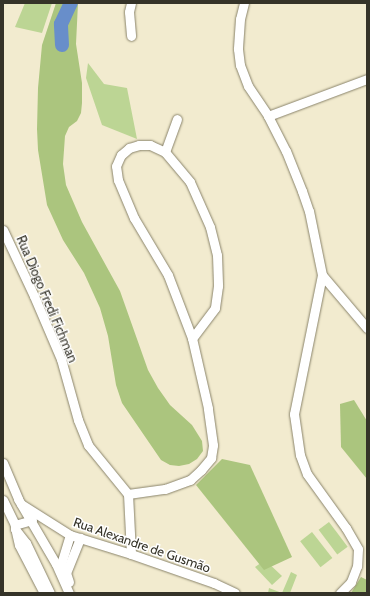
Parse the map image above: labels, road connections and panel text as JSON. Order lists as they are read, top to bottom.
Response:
{
  "streets": {
    "street": ["Rua Diogo Fredi Fichman", "Rua Alexandre de Gusmão"]
  }
}
